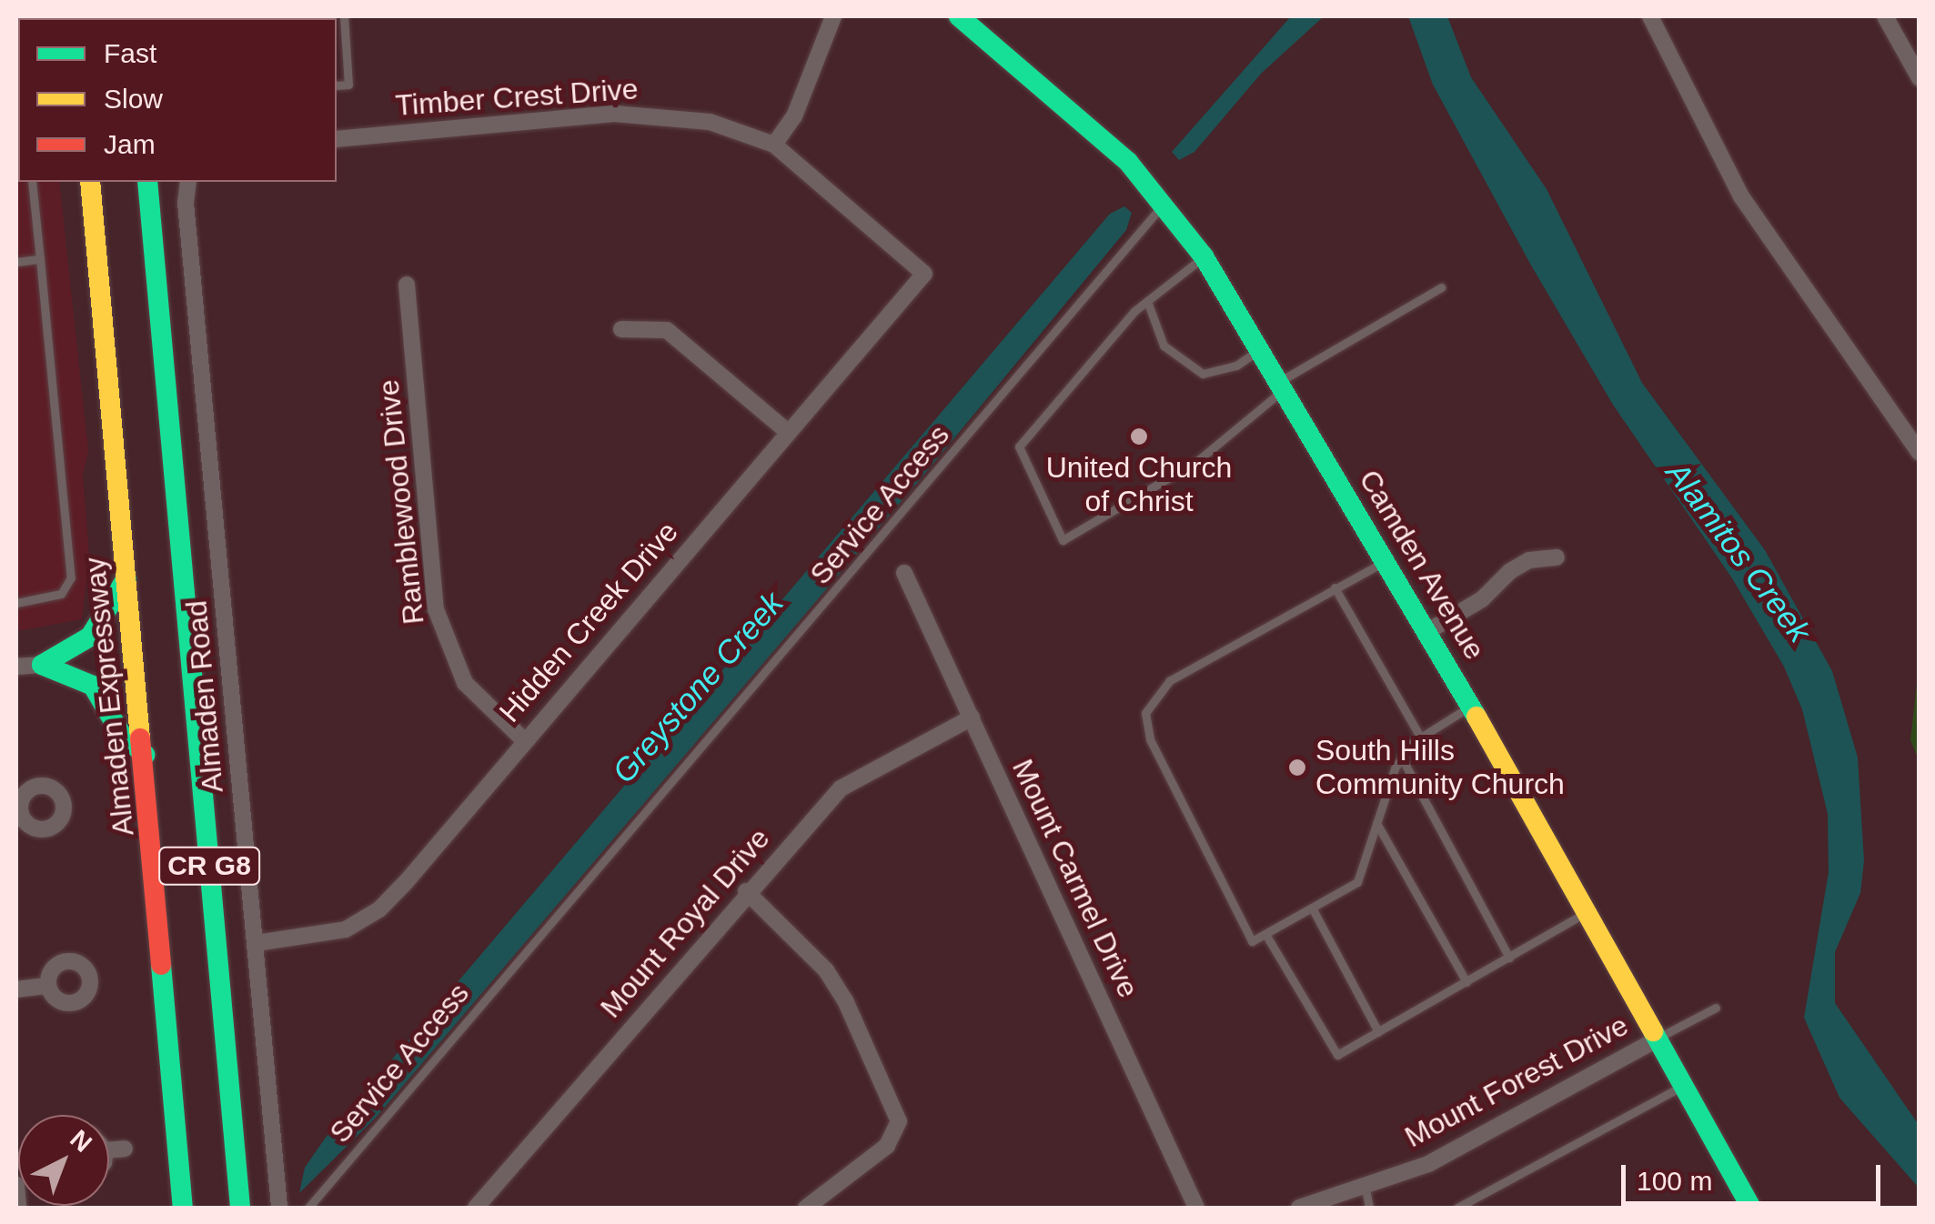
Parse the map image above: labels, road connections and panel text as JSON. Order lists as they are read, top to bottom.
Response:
{
  "streets": {
    "main road": ["Camden Avenue", "Almaden Expressway", "CR G8"],
    "street": [
      "Timber Crest Drive",
      "Ramblewood Drive",
      "Hidden Creek Drive",
      "Almaden Road",
      "Mount Carmel Drive",
      "Mount Royal Drive",
      "Mount Forest Drive"
    ],
    "lane": ["Service Access"]
  },
  "crossings": [
    ["Timber Crest Drive", "Hidden Creek Drive"],
    ["Ramblewood Drive", "Hidden Creek Drive"],
    ["Service Access", "Camden Avenue"],
    ["Camden Avenue", "Mount Forest Drive"],
    ["Hidden Creek Drive", "Almaden Road"],
    ["Mount Carmel Drive", "Mount Royal Drive"]
  ],
  "water": ["Alamitos Creek", "Greystone Creek"],
  "places": ["United Church of Christ", "South Hills Community Church"],
  "legend": ["Fast", "Slow", "Jam"],
  "scale_bar": "100 m",
  "north": "top right"
}
